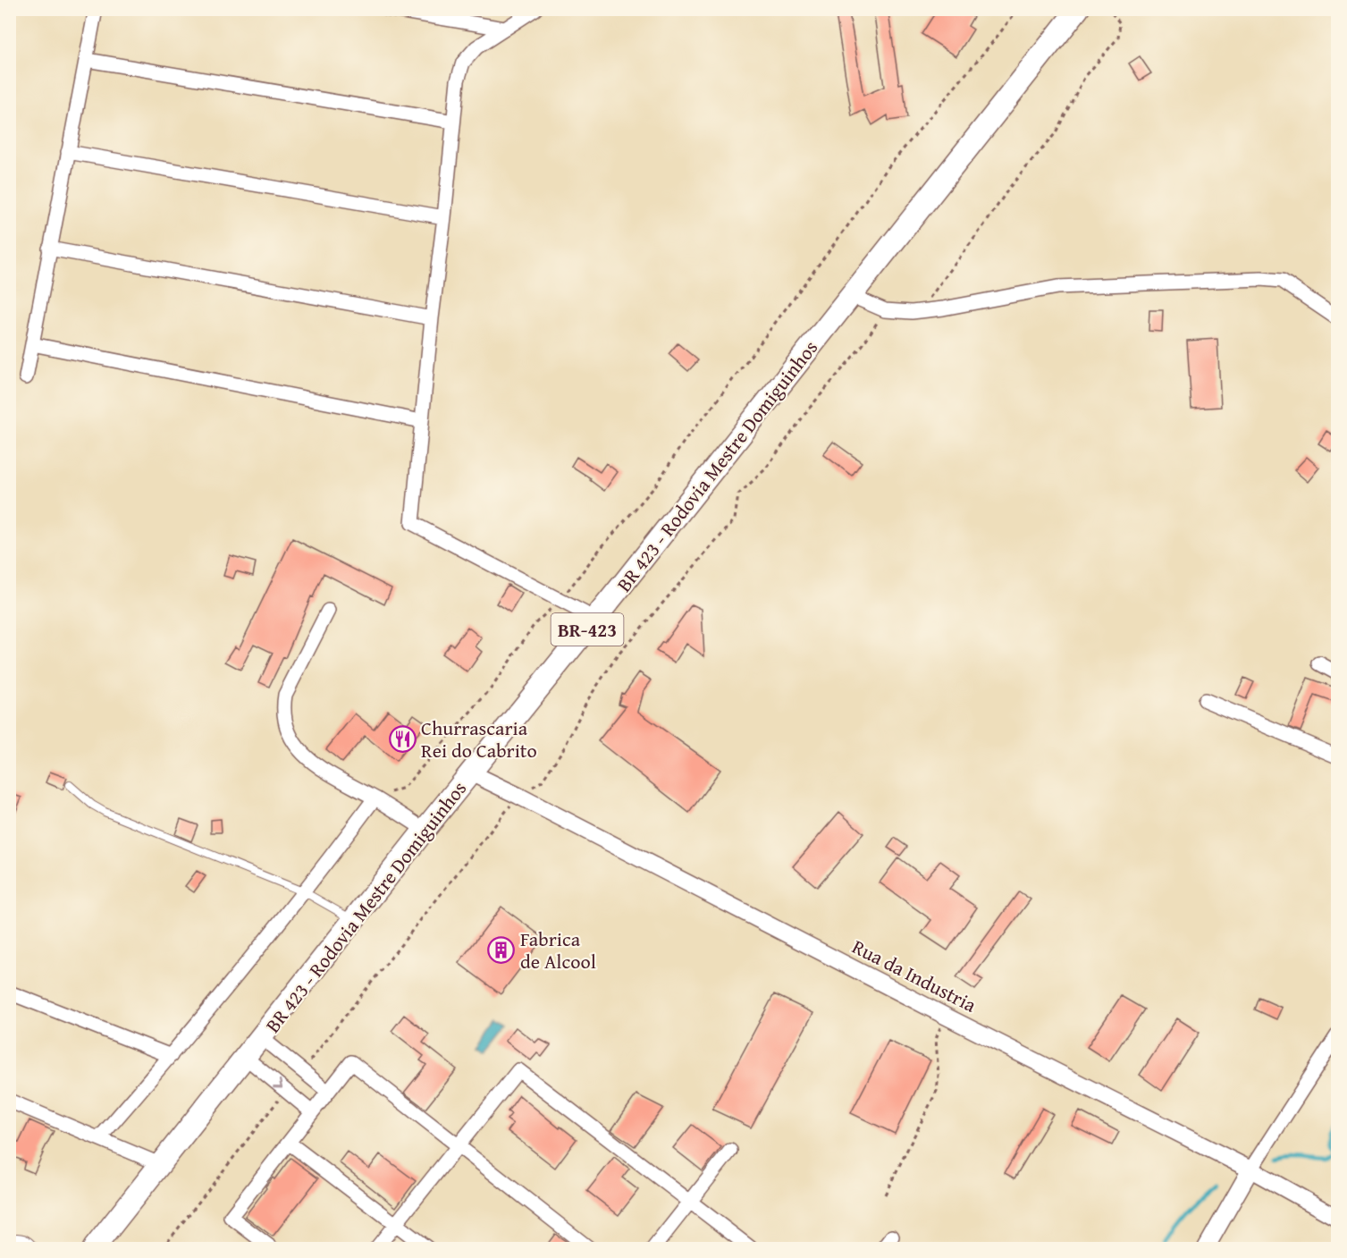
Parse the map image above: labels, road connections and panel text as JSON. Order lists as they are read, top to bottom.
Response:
{
  "streets": {
    "main road": ["BR 423 - Rodovia Mestre Domiguinhos", "BR-423"],
    "street": ["Rua da Industria"]
  },
  "crossings": [
    ["BR 423 - Rodovia Mestre Domiguinhos", "Rua da Industria"]
  ],
  "places": {
    "restaurant": ["Churrascaria Rei do Cabrito"],
    "building": ["Fabrica de Alcool"]
  }
}
